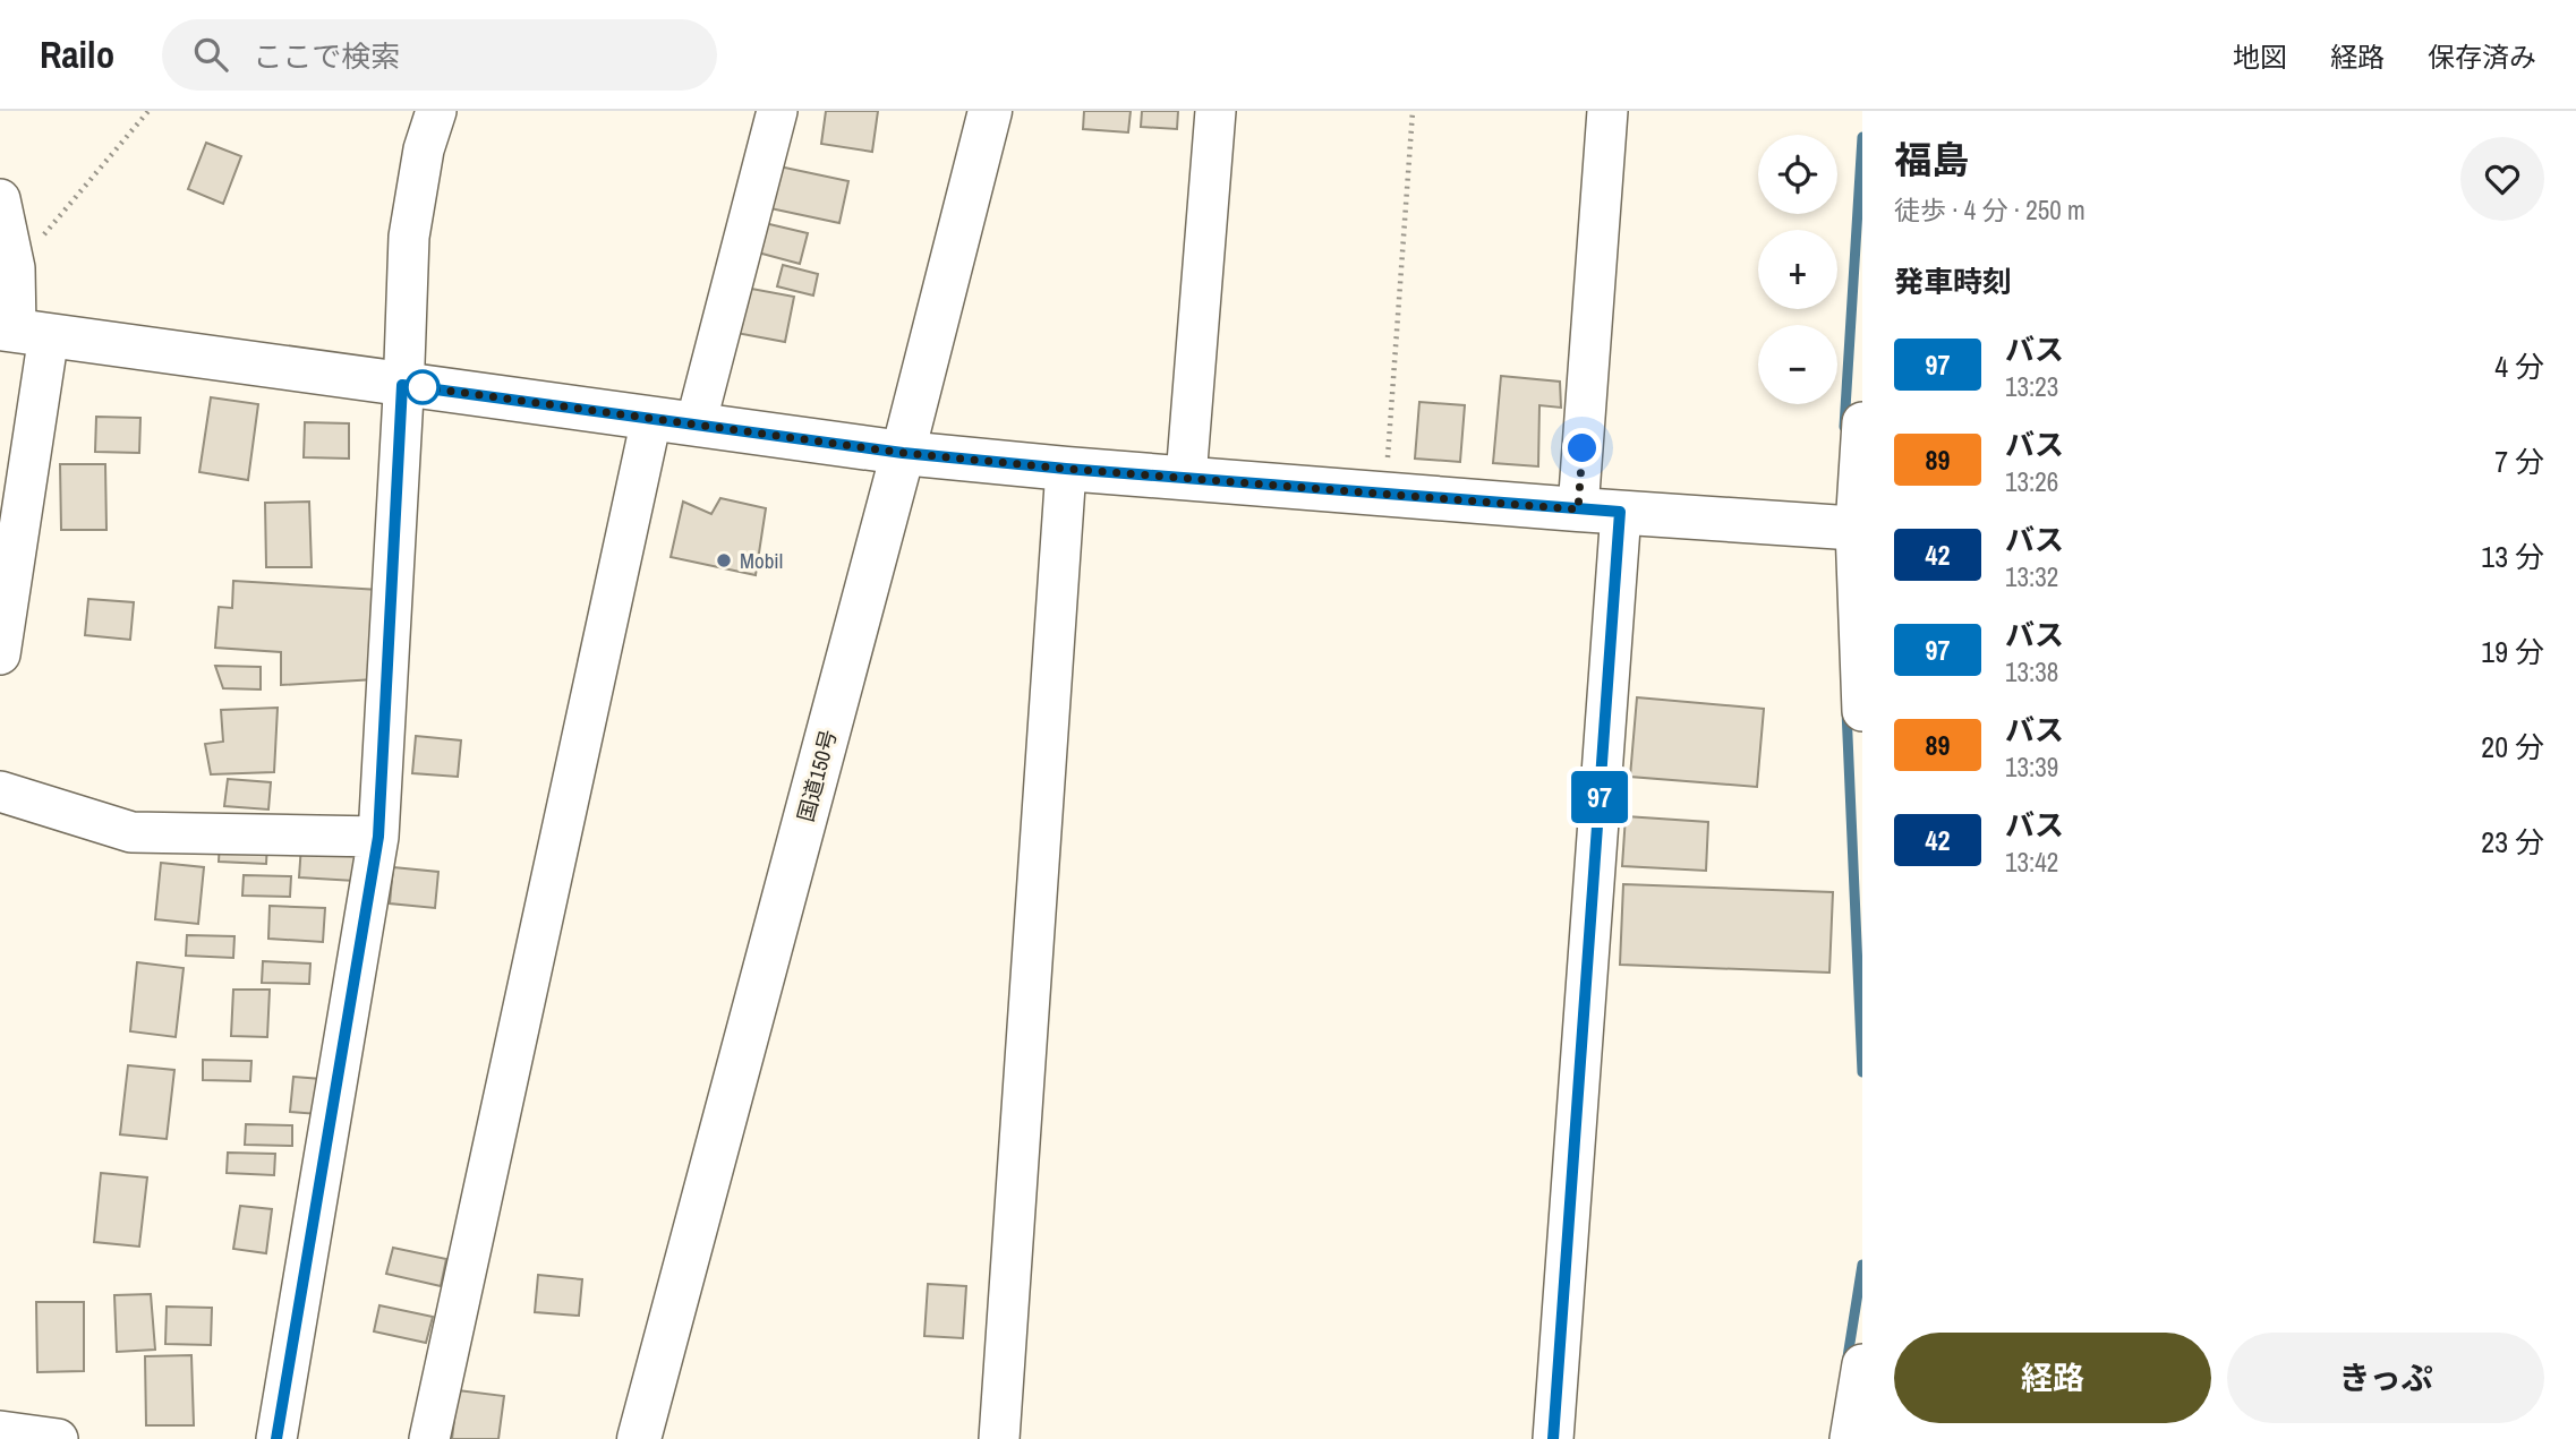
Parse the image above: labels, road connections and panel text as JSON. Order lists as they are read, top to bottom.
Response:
{
  "streets": {
    "main road": ["国道150号"]
  },
  "places": ["Mobil"],
  "lines": ["bus line 97"],
  "page": {
    "header": "Railo",
    "search": "ここで検索",
    "nav": ["地図", "経路", "保存済み"],
    "on_map": "97",
    "heading": [
      ["福島", "徒歩 · 4 分 · 250 m"],
      "発車時刻"
    ],
    "map_buttons": ["+", "−"],
    "list": [
      {
        "mark": "97",
        "name": "バス",
        "note": "13:23",
        "value": "4 分"
      },
      {
        "mark": "89",
        "name": "バス",
        "note": "13:26",
        "value": "7 分"
      },
      {
        "mark": "42",
        "name": "バス",
        "note": "13:32",
        "value": "13 分"
      },
      {
        "mark": "97",
        "name": "バス",
        "note": "13:38",
        "value": "19 分"
      },
      {
        "mark": "89",
        "name": "バス",
        "note": "13:39",
        "value": "20 分"
      },
      {
        "mark": "42",
        "name": "バス",
        "note": "13:42",
        "value": "23 分"
      }
    ],
    "buttons": ["経路", "きっぷ"]
  }
}
